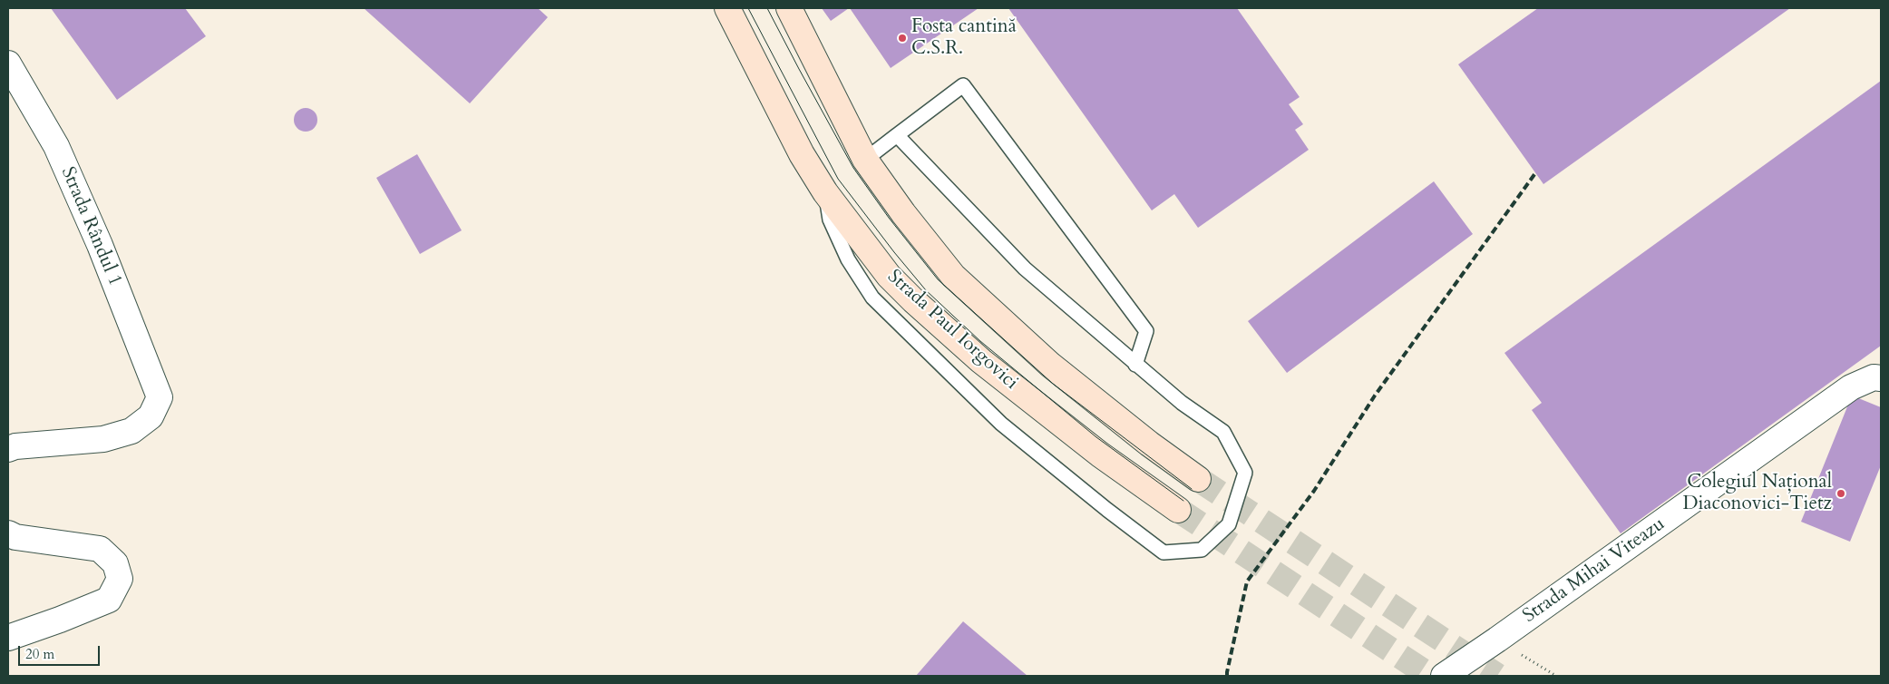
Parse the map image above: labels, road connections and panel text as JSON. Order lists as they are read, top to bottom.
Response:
{
  "streets": {
    "main road": ["Strada Paul Iorgovici"],
    "street": ["Strada Rândul 1", "Strada Mihai Viteazu"]
  },
  "places": ["Fosta cantină C.S.R.", "Colegiul Național Diaconovici-Tietz"],
  "scale_bar": "20 m"
}
